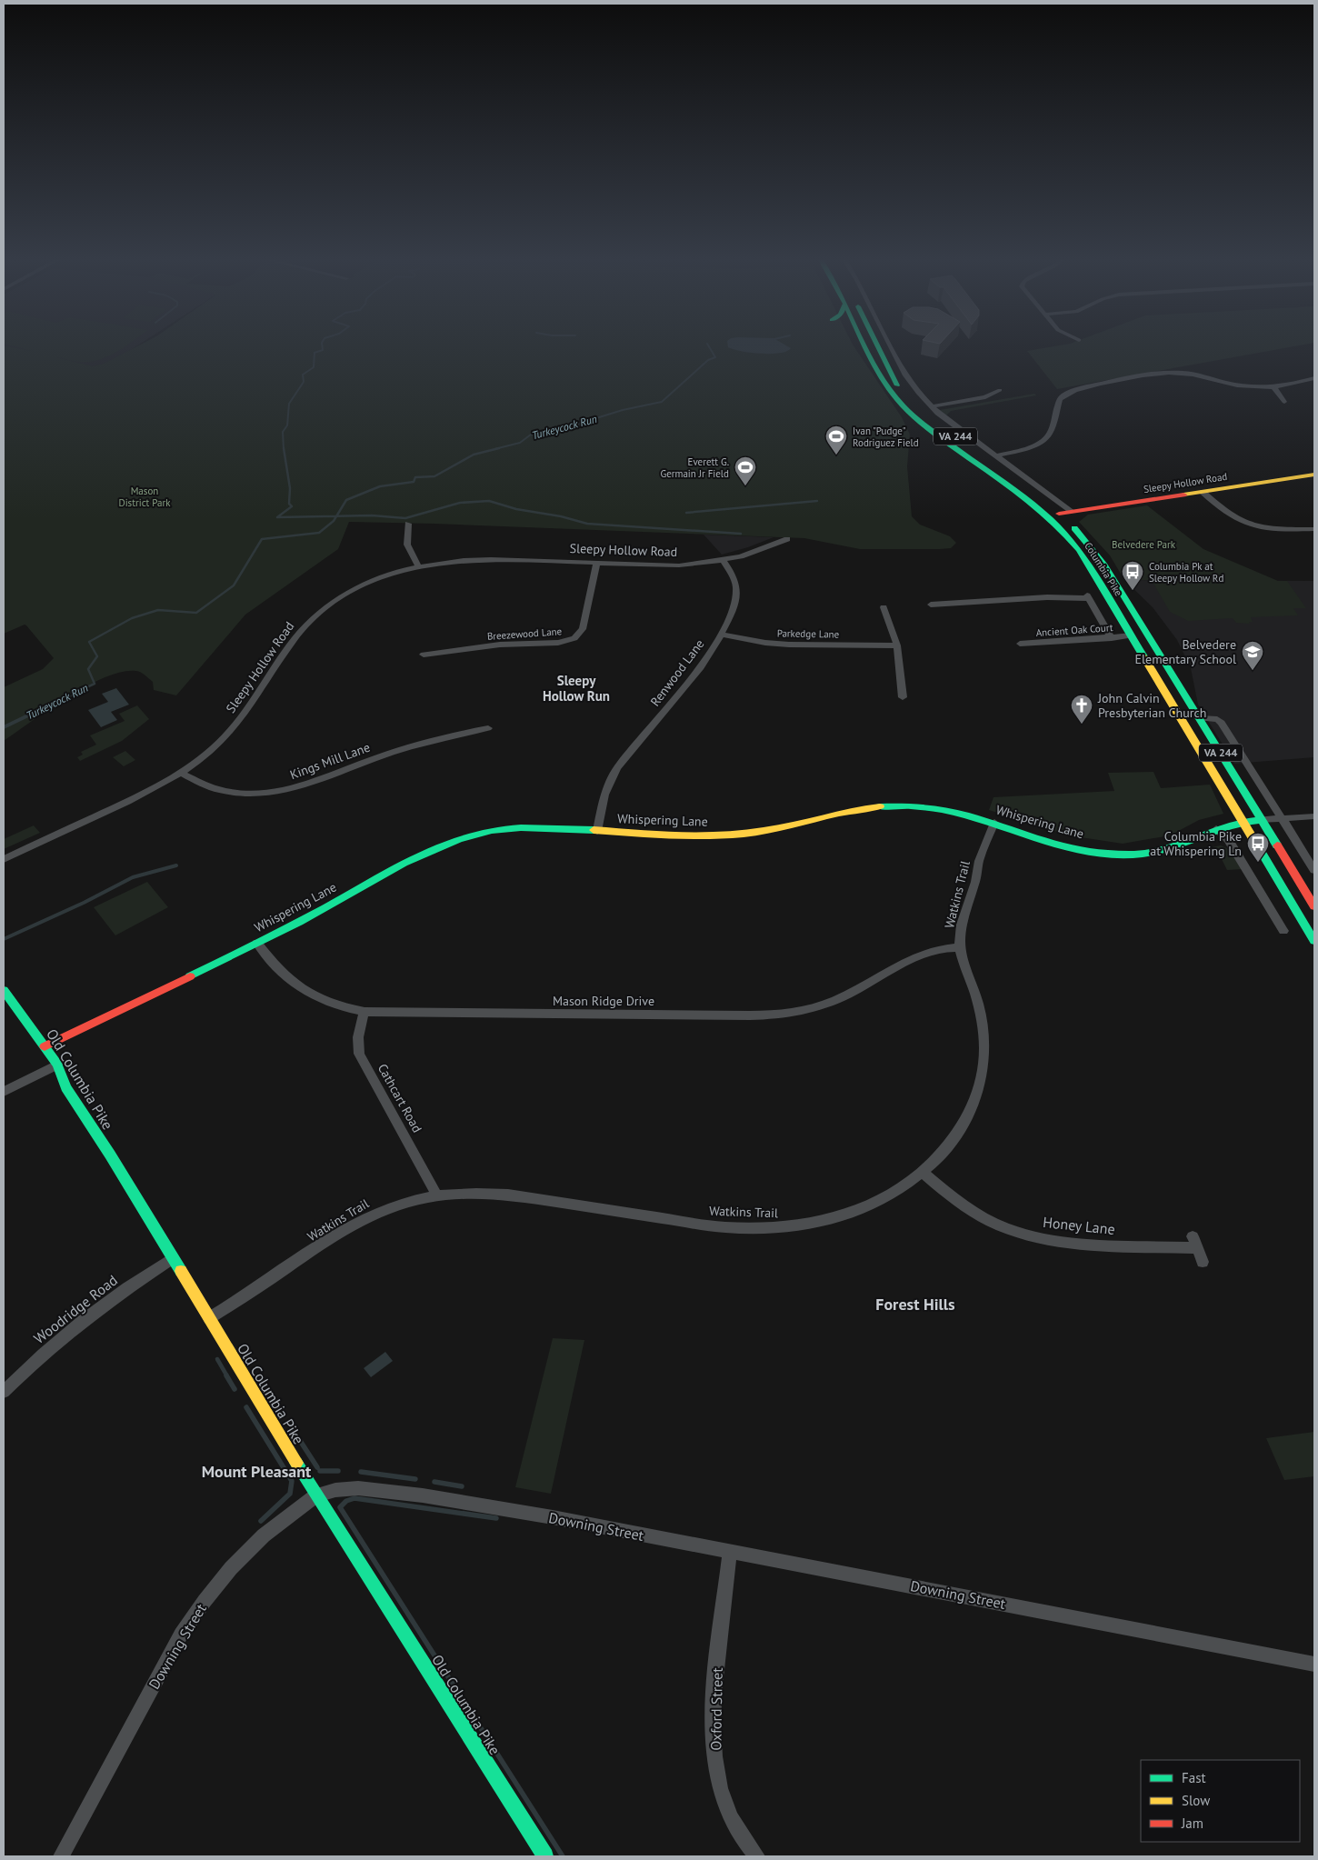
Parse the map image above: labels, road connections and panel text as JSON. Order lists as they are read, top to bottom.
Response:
{
  "streets": {
    "main road": [
      "VA 244",
      "Sleepy Hollow Road",
      "Columbia Pike",
      "Whispering Lane",
      "Old Columbia Pike"
    ],
    "street": [
      "Ancient Oak Court",
      "Breezewood Lane",
      "Parkedge Lane",
      "Renwood Lane",
      "Kings Mill Lane",
      "Watkins Trail",
      "Mason Ridge Drive",
      "Cathcart Road",
      "Honey Lane",
      "Woodridge Road",
      "Downing Street",
      "Oxford Street"
    ]
  },
  "crossings": [
    ["Sleepy Hollow Road", "Columbia Pike"],
    ["Sleepy Hollow Road", "Breezewood Lane"],
    ["Sleepy Hollow Road", "Renwood Lane"],
    ["Sleepy Hollow Road", "Kings Mill Lane"],
    ["Columbia Pike", "Ancient Oak Court"],
    ["Columbia Pike", "Whispering Lane"],
    ["Parkedge Lane", "Renwood Lane"],
    ["Renwood Lane", "Whispering Lane"],
    ["Whispering Lane", "Watkins Trail"],
    ["Whispering Lane", "Mason Ridge Drive"],
    ["Whispering Lane", "Old Columbia Pike"],
    ["Watkins Trail", "Mason Ridge Drive"],
    ["Watkins Trail", "Old Columbia Pike"],
    ["Watkins Trail", "Cathcart Road"],
    ["Watkins Trail", "Honey Lane"],
    ["Mason Ridge Drive", "Cathcart Road"],
    ["Old Columbia Pike", "Woodridge Road"],
    ["Old Columbia Pike", "Downing Street"],
    ["Downing Street", "Oxford Street"]
  ],
  "districts": ["Sleepy Hollow Run", "Forest Hills", "Mount Pleasant"],
  "water": ["Turkeycock Run"],
  "parks": ["Mason District Park", "Belvedere Park"],
  "places": {
    "sports": ["Ivan \"Pudge\" Rodriguez Field", "Everett G. Germain Jr Field"],
    "bus stop": ["Columbia Pk at Sleepy Hollow Rd", "Columbia Pike at Whispering Ln"],
    "school or university": ["Belvedere Elementary School"],
    "church": ["John Calvin Presbyterian Church"]
  },
  "legend": ["Fast", "Slow", "Jam"]
}
